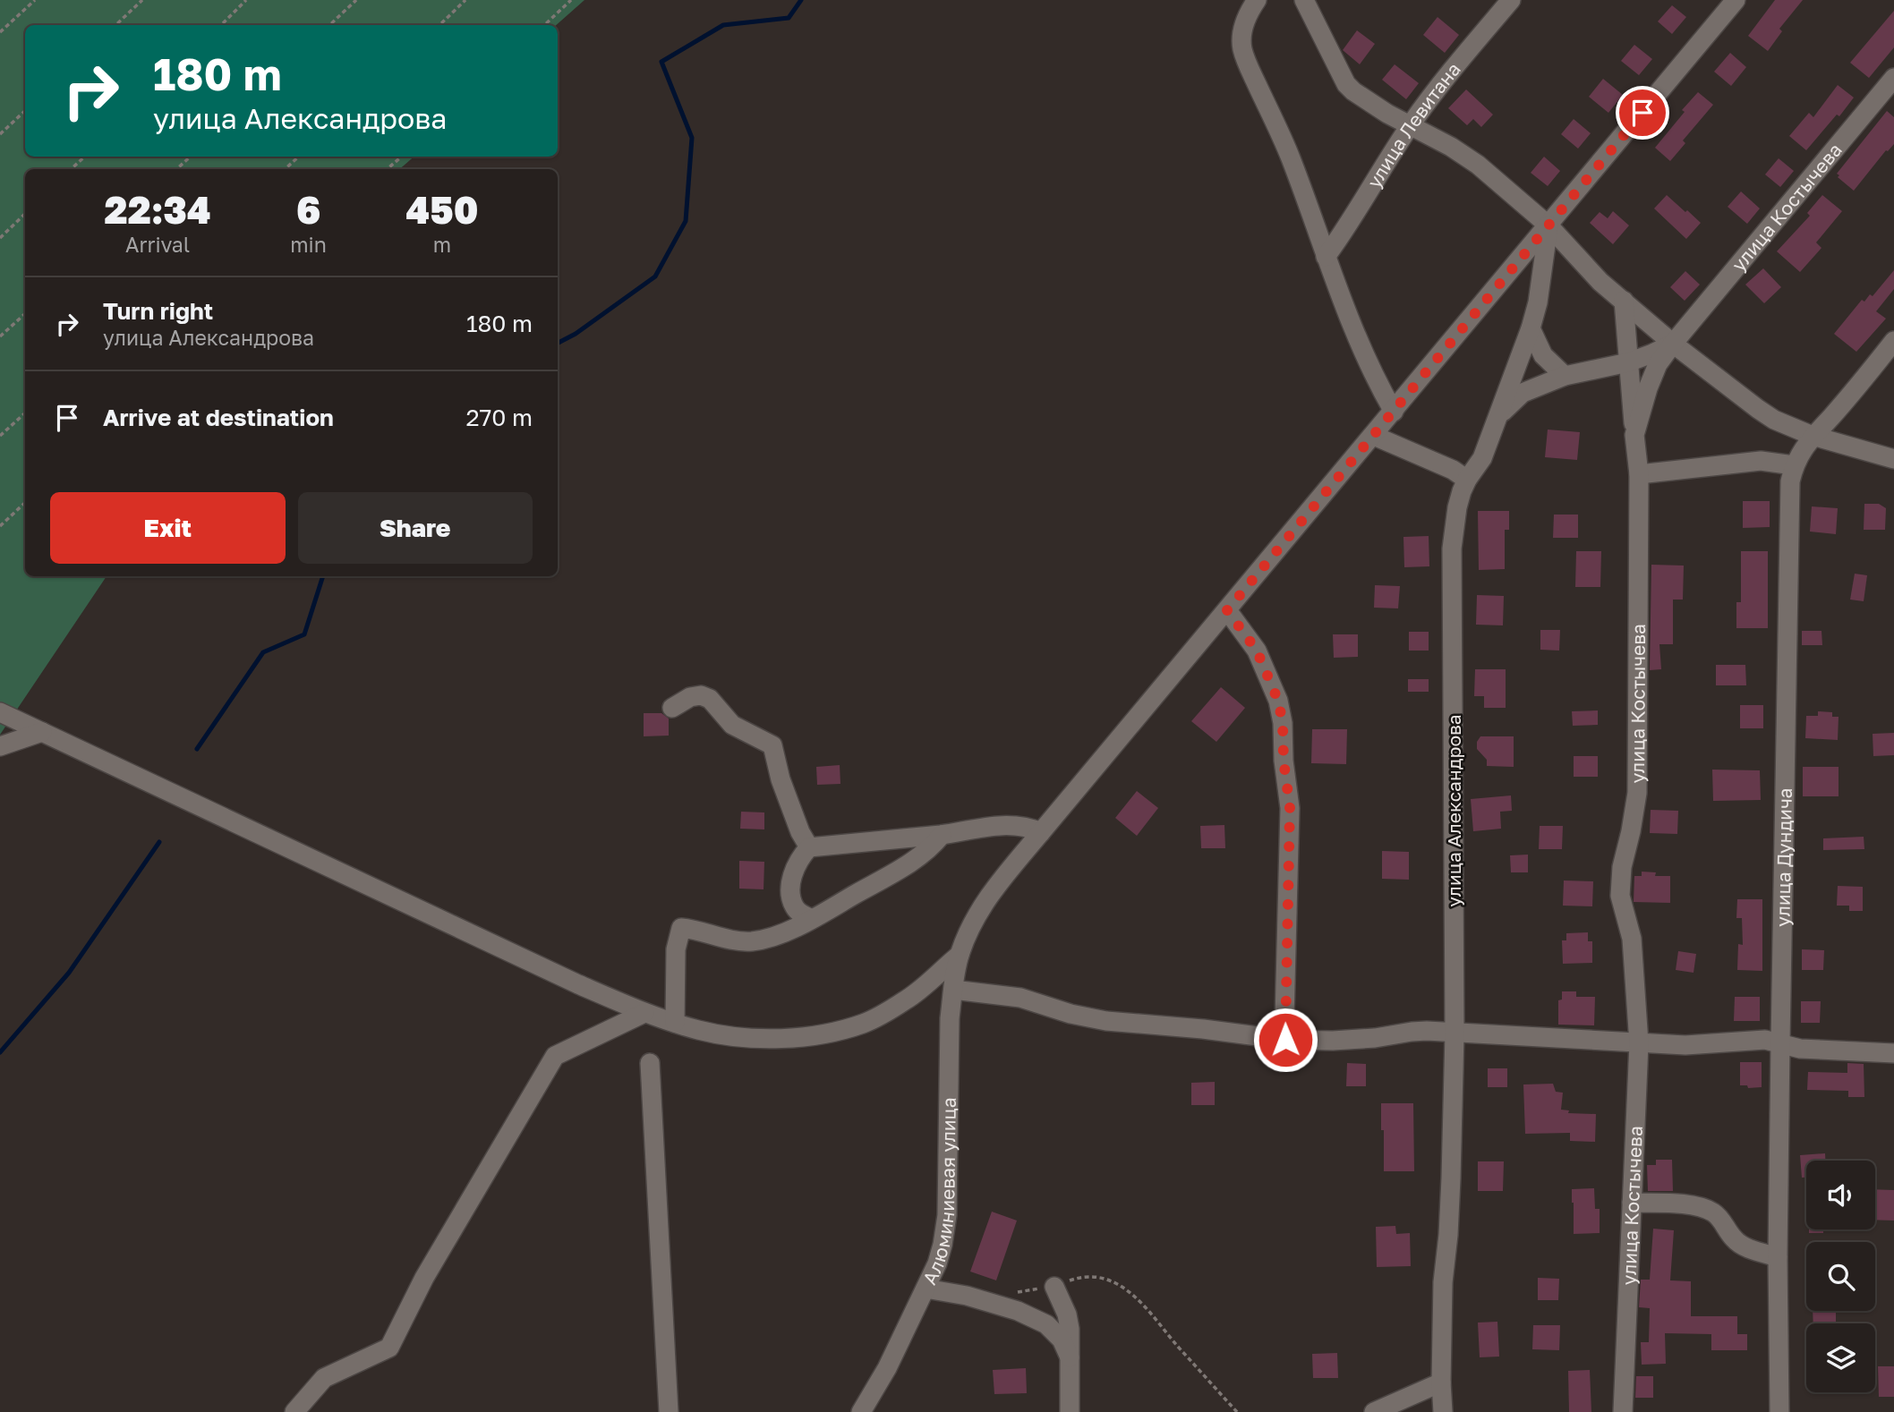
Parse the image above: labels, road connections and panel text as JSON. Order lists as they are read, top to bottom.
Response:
{
  "streets": {
    "street": [
      "улица Левитана",
      "улица Костычева",
      "улица Александрова",
      "улица Дундича",
      "Алюминиевая улица"
    ]
  },
  "page": {
    "turn": ["180 m", "улица Александрова"],
    "eta": [
      "22:34",
      "Arrival",
      "6",
      "min",
      "450",
      "m"
    ],
    "list": [
      {
        "name": "Turn right",
        "note": "улица Александрова",
        "value": "180 m"
      },
      {
        "name": "Arrive at destination",
        "value": "270 m"
      }
    ],
    "buttons": ["Exit", "Share"]
  }
}
